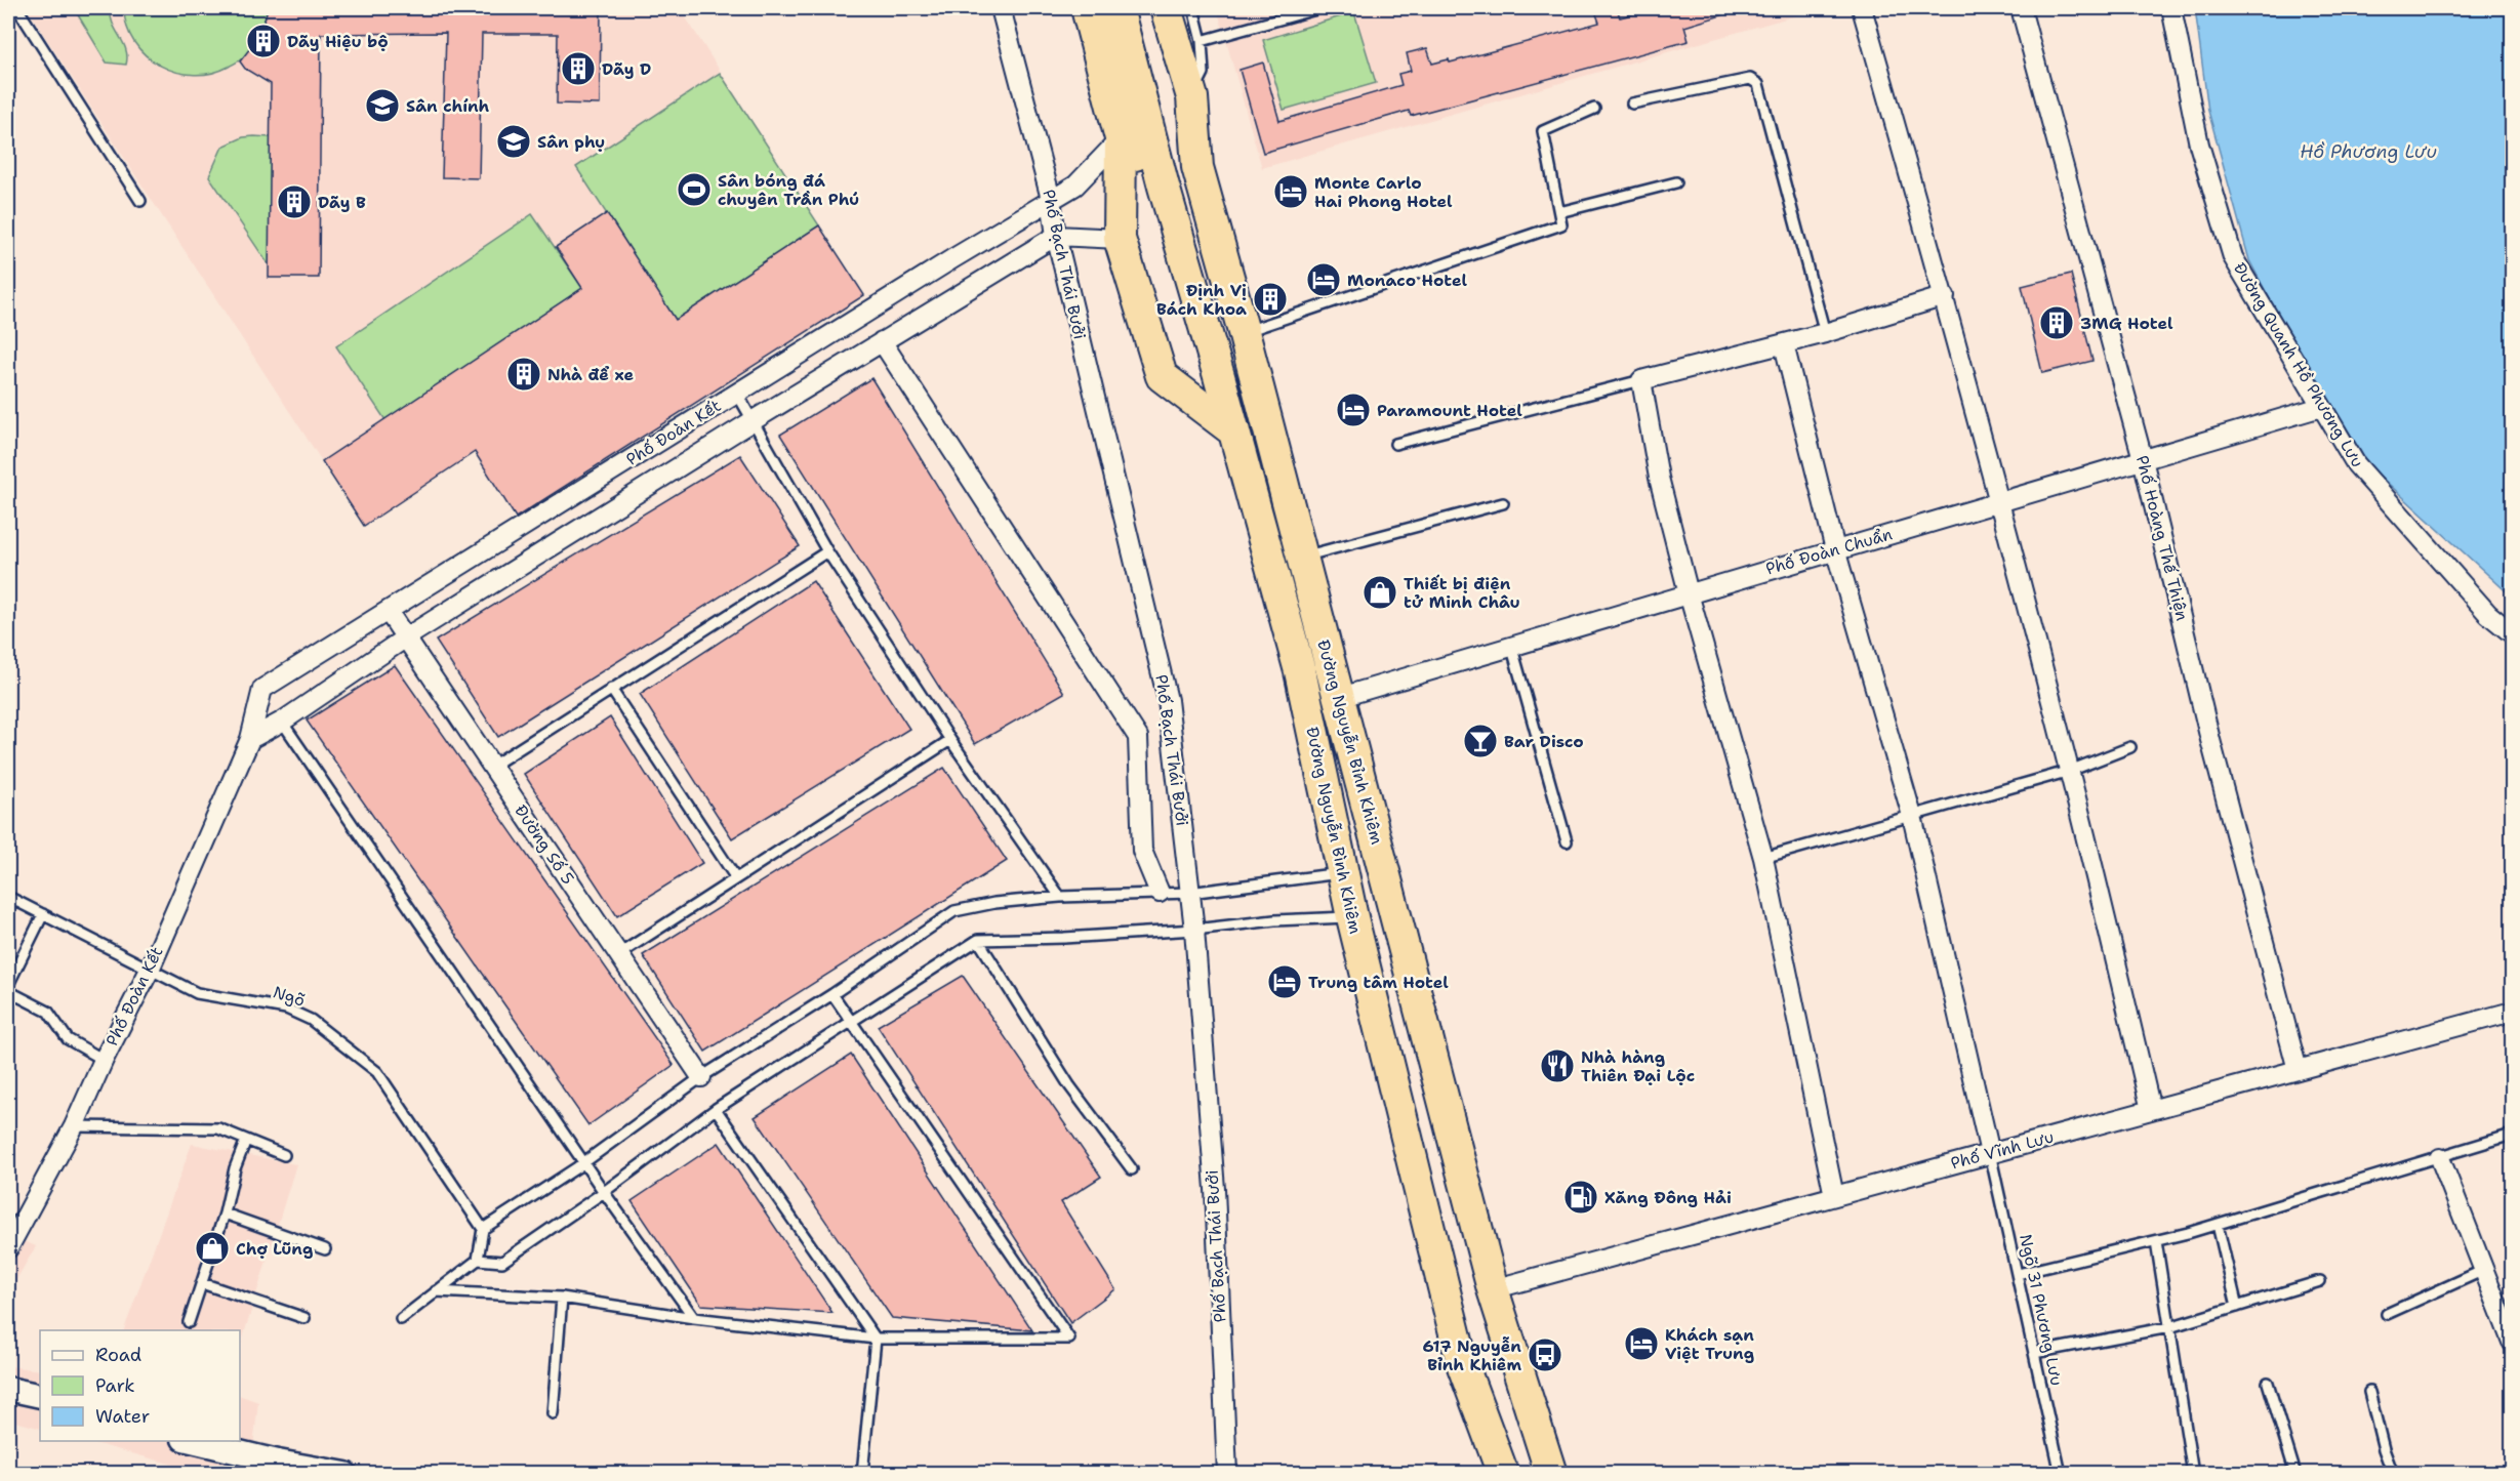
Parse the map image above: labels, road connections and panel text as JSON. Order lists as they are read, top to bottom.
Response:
{
  "streets": {
    "highway": ["Đường Nguyễn Bỉnh Khiêm", "Đường Nguyễn Bình Khiêm"],
    "street": [
      "Phố Bạch Thái Bưởi",
      "Đường Quanh Hồ Phương Lưu",
      "Phố Đoàn Kết",
      "Phố Hoàng Thế Thiện",
      "Phố Đoàn Chuẩn",
      "Đường Số 5",
      "Phố Vĩnh Lưu"
    ],
    "lane": ["Ngõ", "Ngõ 31 Phương Lưu"]
  },
  "crossings": [
    ["Phố Bạch Thái Bưởi", "Phố Đoàn Kết"],
    ["Đường Quanh Hồ Phương Lưu", "Phố Đoàn Chuẩn"],
    ["Phố Đoàn Kết", "Đường Số 5"],
    ["Phố Đoàn Kết", "Ngõ"],
    ["Phố Hoàng Thế Thiện", "Phố Đoàn Chuẩn"],
    ["Phố Hoàng Thế Thiện", "Phố Vĩnh Lưu"],
    ["Phố Đoàn Chuẩn", "Đường Nguyễn Bỉnh Khiêm"],
    ["Đường Nguyễn Bỉnh Khiêm", "Phố Vĩnh Lưu"],
    ["Phố Vĩnh Lưu", "Ngõ 31 Phương Lưu"]
  ],
  "water": ["Hồ Phương Lưu"],
  "places": {
    "building": [
      "Dãy Hiệu bộ",
      "Dãy D",
      "Dãy B",
      "Định Vị Bách Khoa",
      "3MG Hotel",
      "Nhà để xe"
    ],
    "school or university": ["Sân chính", "Sân phụ"],
    "sports": ["Sân bóng đá chuyên Trần Phú"],
    "hotel": [
      "Monte Carlo Hai Phong Hotel",
      "Monaco Hotel",
      "Paramount Hotel",
      "Trung tâm Hotel",
      "Khách sạn Việt Trung"
    ],
    "shop": ["Thiết bị điện tử Minh Châu", "Chợ Lũng"],
    "bar": ["Bar Disco"],
    "restaurant": ["Nhà hàng Thiên Đại Lộc"],
    "fuel station": ["Xăng Đông Hải"],
    "bus stop": ["617 Nguyễn Bỉnh Khiêm"]
  },
  "legend": ["Road", "Park", "Water"]
}
